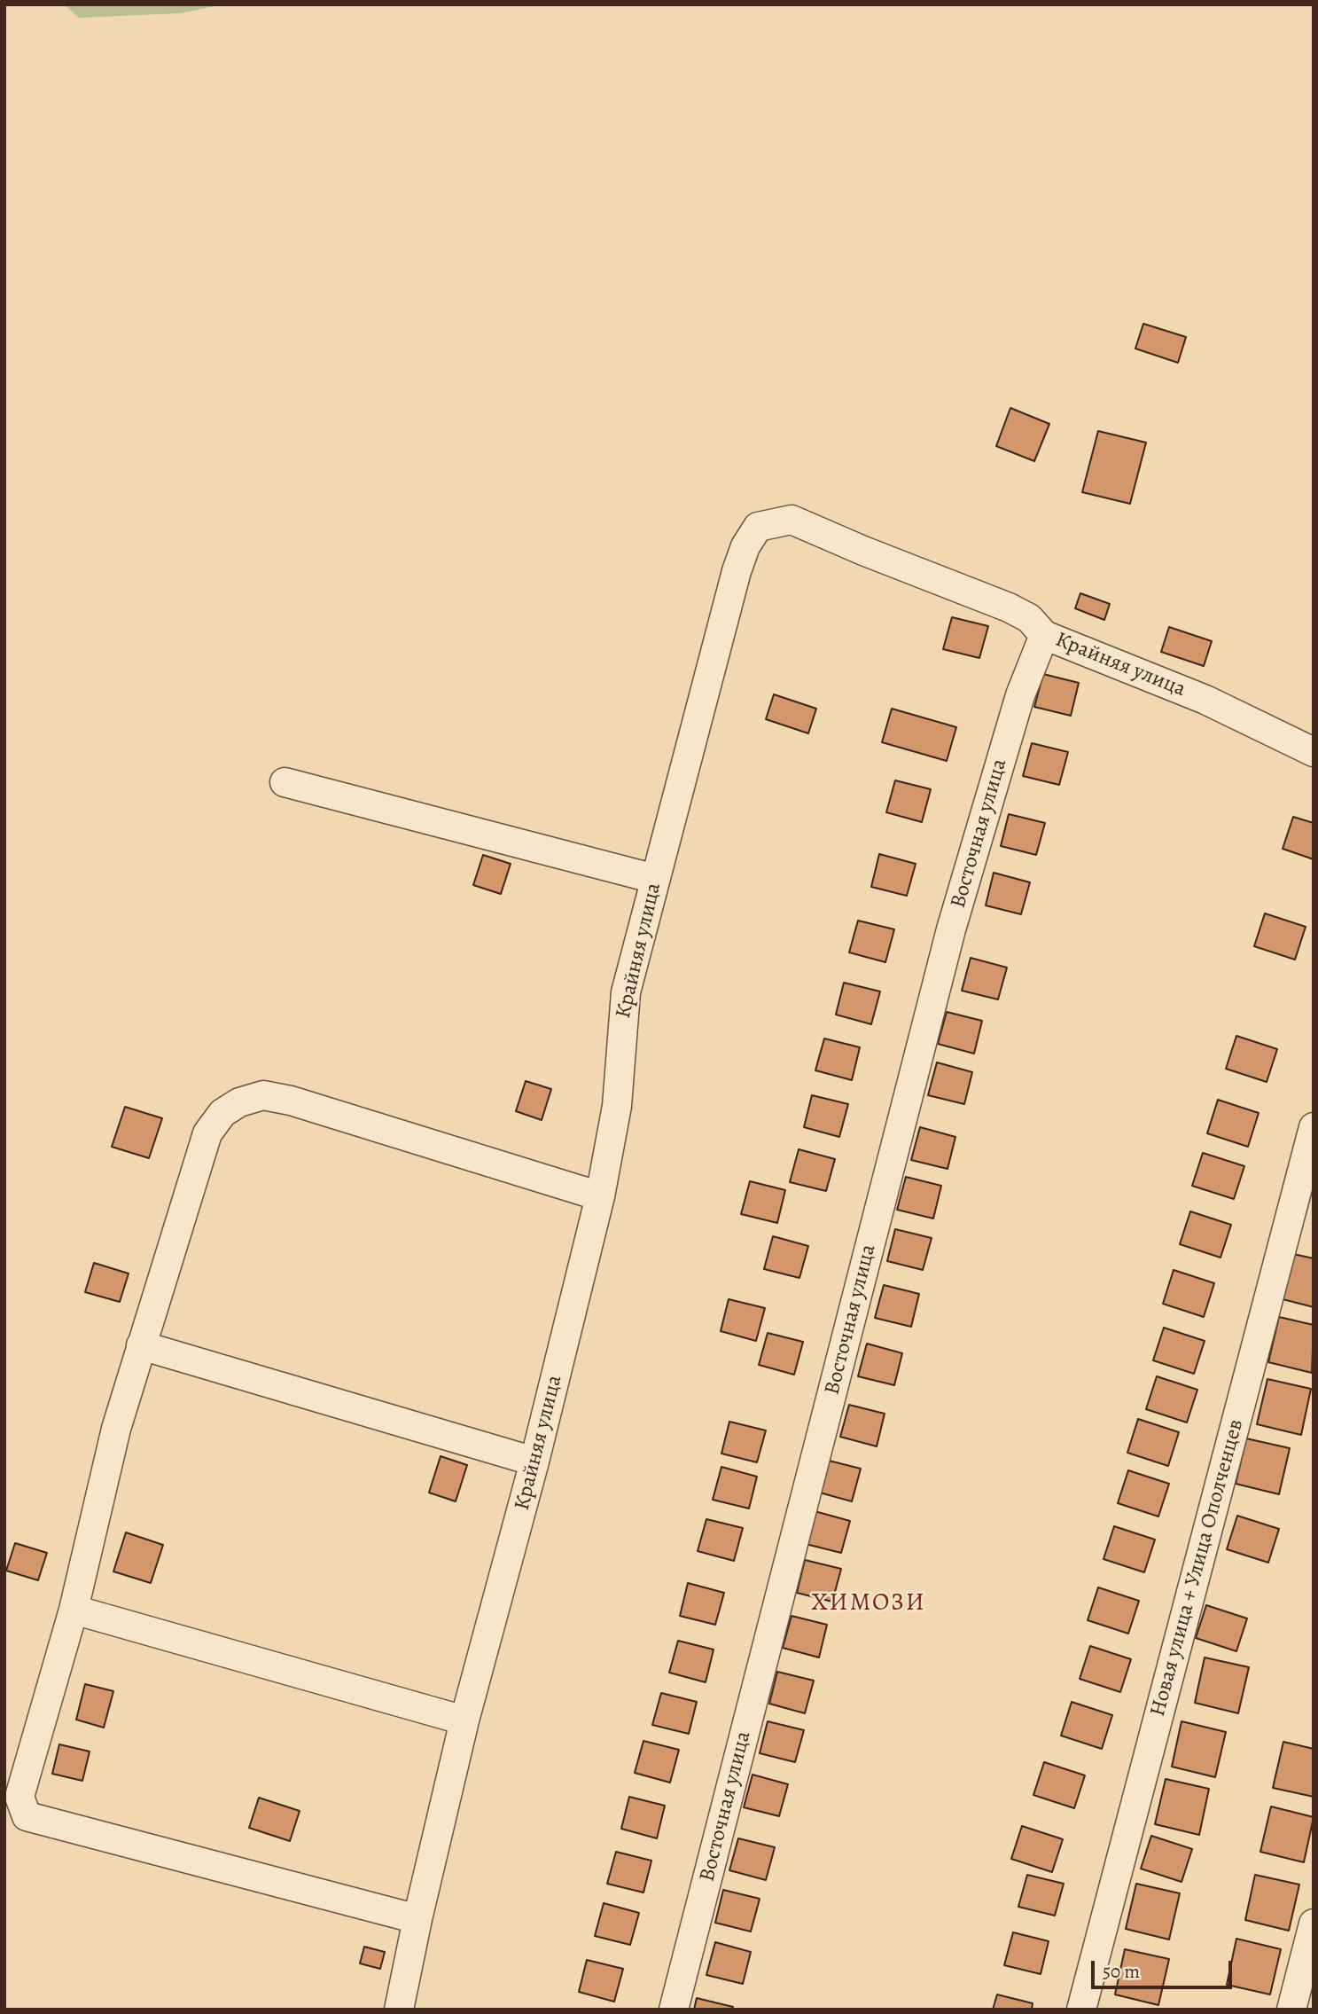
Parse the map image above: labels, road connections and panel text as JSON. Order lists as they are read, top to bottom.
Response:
{
  "streets": {
    "street": ["Крайняя улица", "Восточная улица", "Новая улица + Улица Ополченцев"]
  },
  "crossings": [
    ["Крайняя улица", "Восточная улица"]
  ],
  "districts": ["ХИМОЗИ"],
  "scale_bar": "50 m"
}
